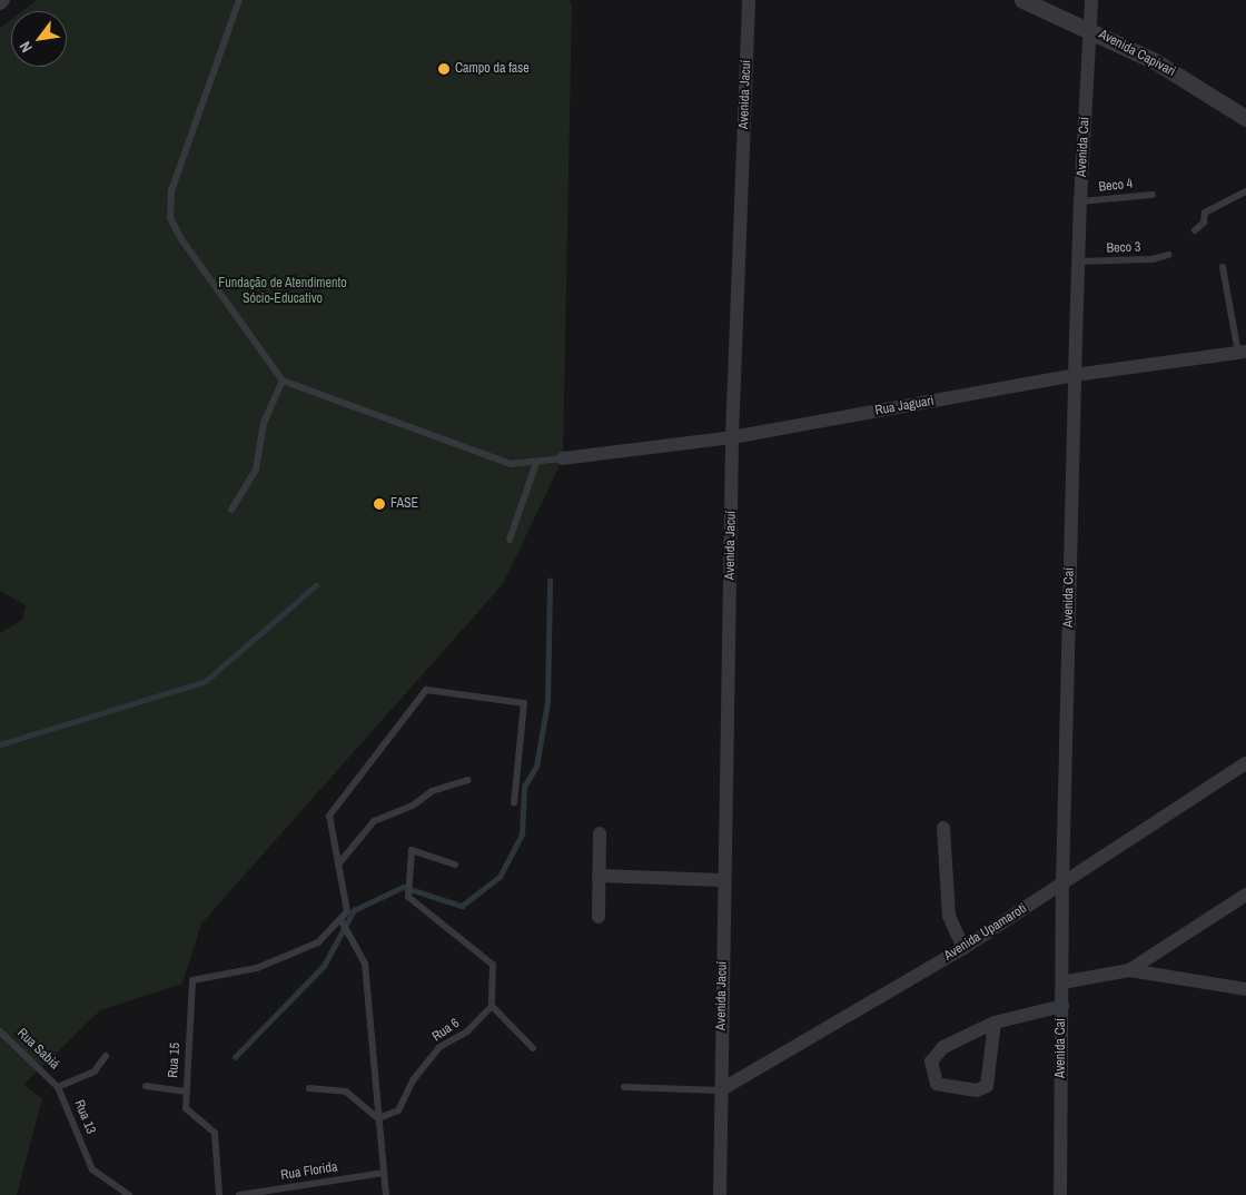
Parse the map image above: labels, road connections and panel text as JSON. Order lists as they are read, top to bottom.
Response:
{
  "streets": {
    "street": [
      "Avenida Capivari",
      "Avenida Jacuí",
      "Avenida Caí",
      "Rua Jaguari",
      "Avenida Upamaroti"
    ],
    "lane": [
      "Beco 4",
      "Beco 3",
      "Rua 6",
      "Rua Sabiá",
      "Rua 15",
      "Rua 13",
      "Rua Florida"
    ]
  },
  "crossings": [
    ["Avenida Capivari", "Avenida Caí"],
    ["Avenida Jacuí", "Rua Jaguari"],
    ["Avenida Jacuí", "Avenida Upamaroti"],
    ["Avenida Caí", "Beco 4"],
    ["Avenida Caí", "Beco 3"],
    ["Avenida Caí", "Rua Jaguari"],
    ["Avenida Caí", "Avenida Upamaroti"],
    ["Rua Sabiá", "Rua 13"]
  ],
  "parks": ["Fundação de Atendimento Sócio-Educativo"],
  "places": ["Campo da fase", "FASE"],
  "north": "bottom left"
}
